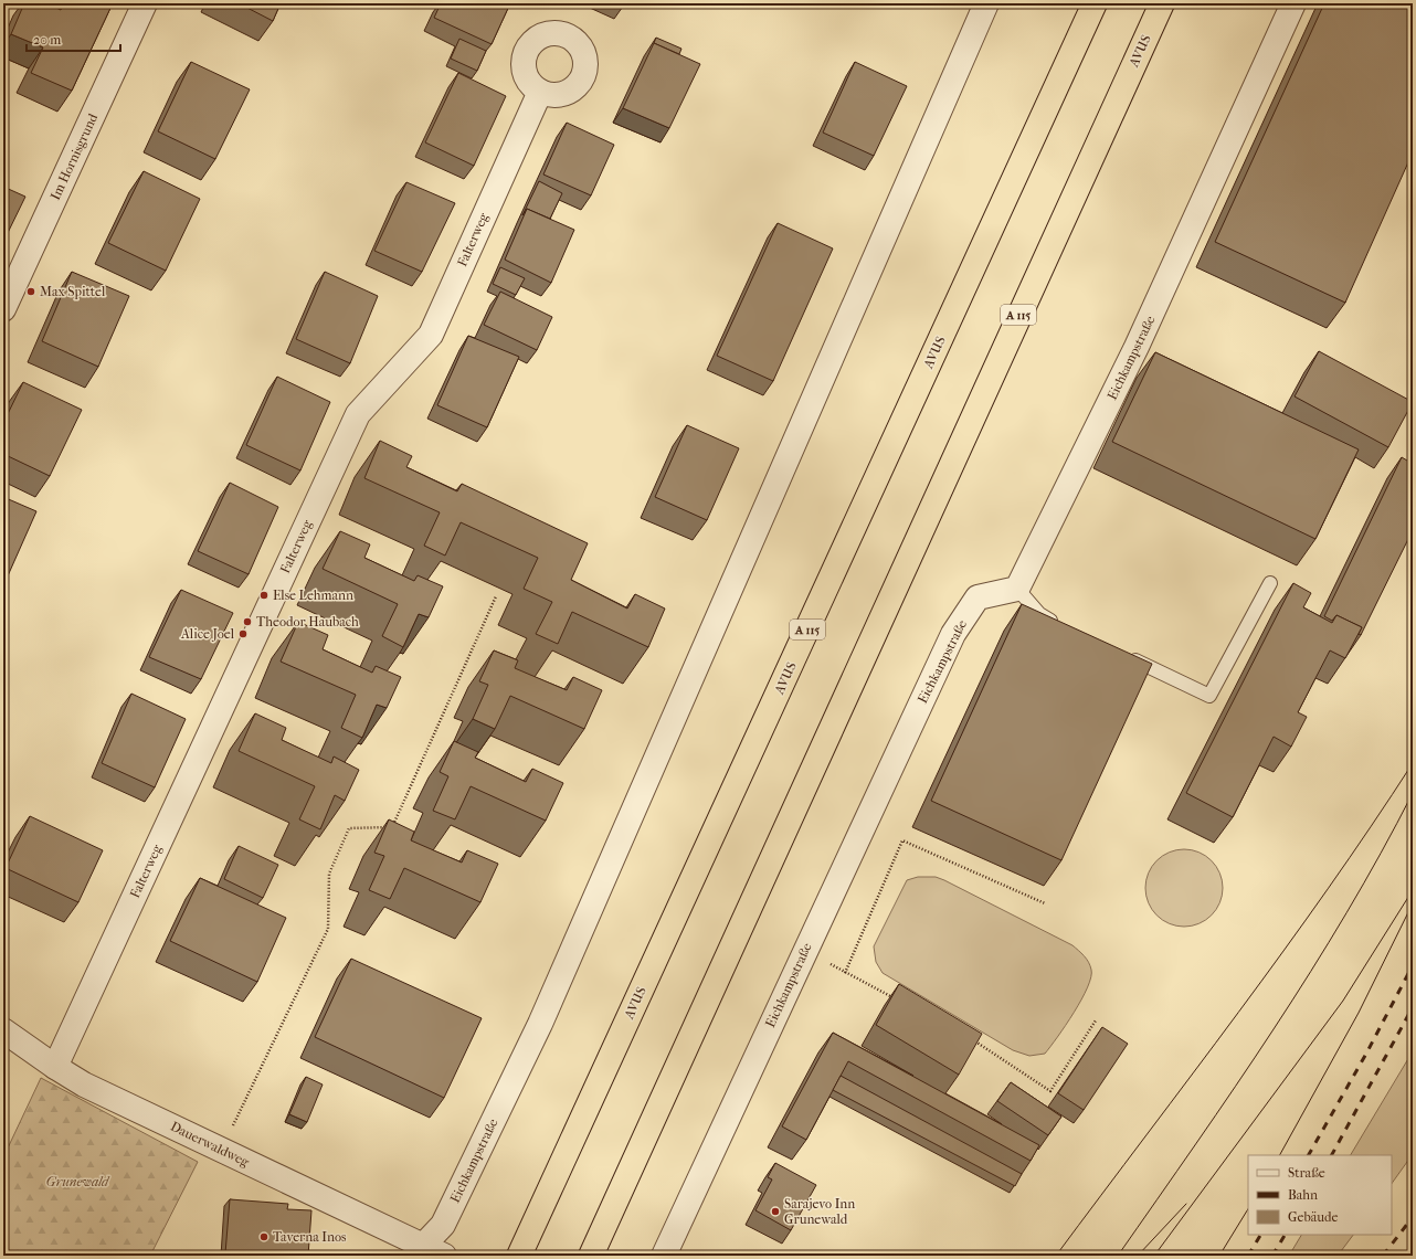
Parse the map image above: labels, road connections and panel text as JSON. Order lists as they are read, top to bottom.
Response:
{
  "streets": {
    "highway": ["AVUS", "A 115"],
    "street": [
      "Im Hornisgrund",
      "Falterweg",
      "Eichkampstraße",
      "Dauerwaldweg"
    ]
  },
  "crossings": [
    ["Falterweg", "Dauerwaldweg"],
    ["Eichkampstraße", "Dauerwaldweg"]
  ],
  "parks": ["Grunewald"],
  "places": [
    "Max Spittel",
    "Else Lehmann",
    "Theodor Haubach",
    "Alice Joel",
    "Sarajevo Inn Grunewald",
    "Taverna Inos"
  ],
  "legend": ["Straße", "Bahn", "Gebäude"],
  "scale_bar": "20 m"
}
